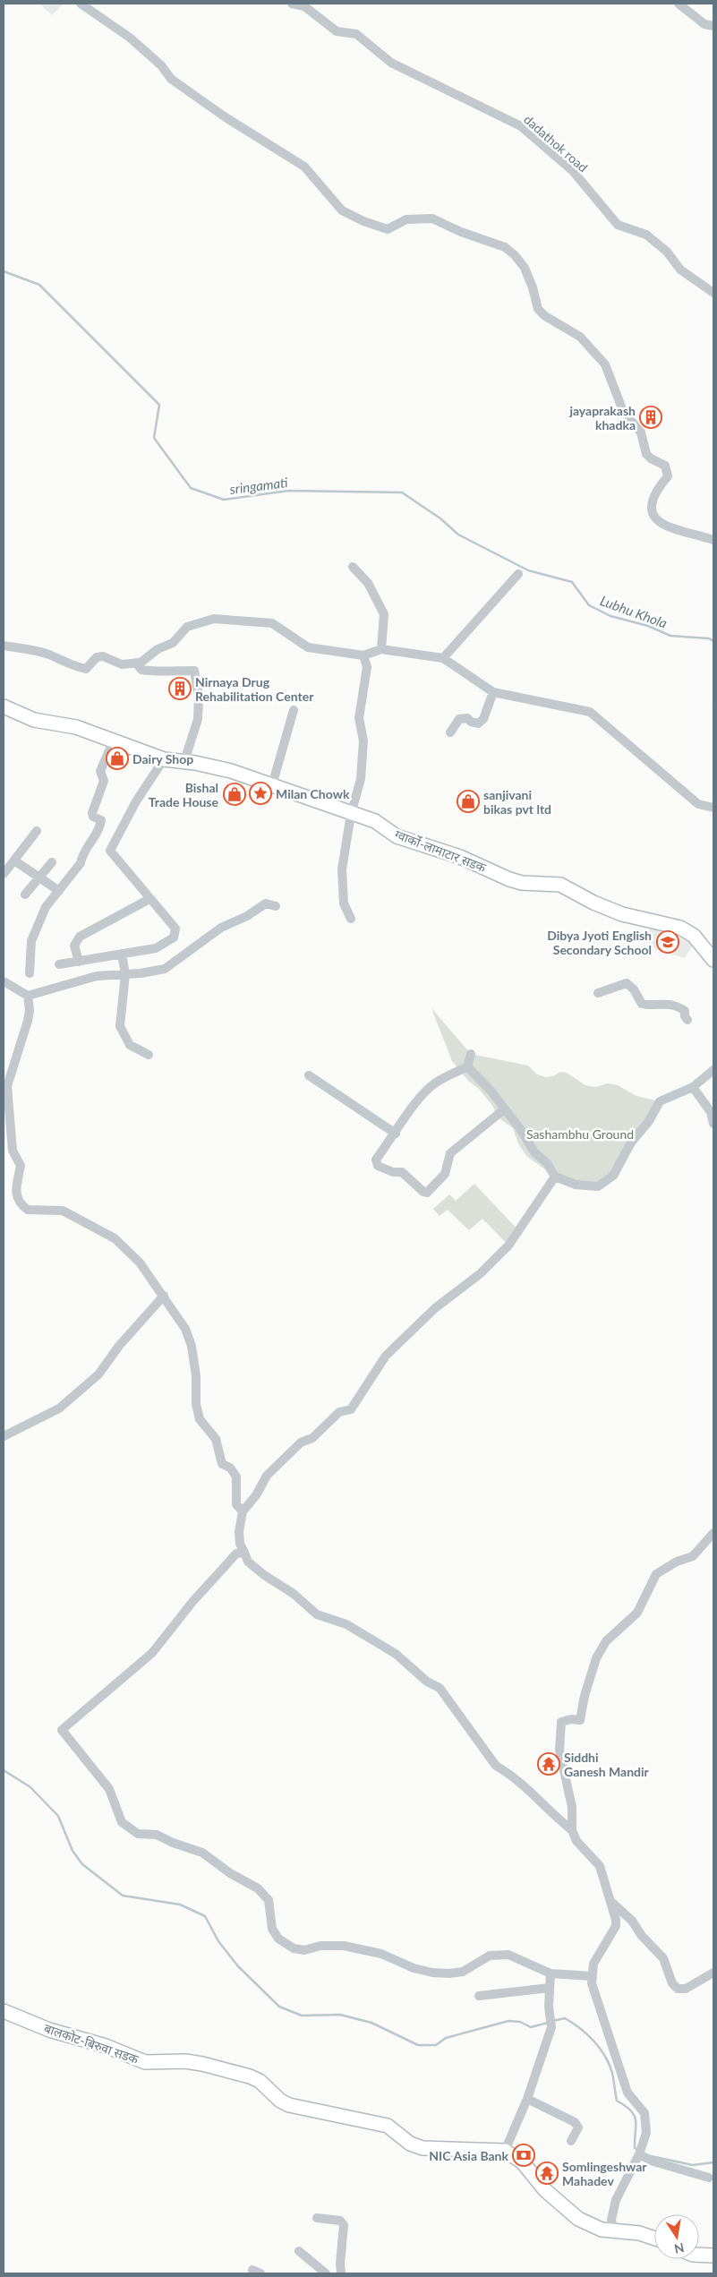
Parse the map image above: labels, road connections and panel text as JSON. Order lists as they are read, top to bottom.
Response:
{
  "streets": {
    "main road": ["ग्वार्को-लामाटार सडक", "बालकोट-बिरुवा सडक"],
    "street": ["dadathok road"]
  },
  "water": ["sringamati", "Lubhu Khola"],
  "parks": ["Sashambhu Ground"],
  "places": {
    "building": ["jayaprakash khadka", "Nirnaya Drug Rehabilitation Center"],
    "shop": ["Dairy Shop", "Bishal Trade House", "sanjivani bikas pvt ltd"],
    "place": ["Milan Chowk"],
    "school or university": ["Dibya Jyoti English Secondary School"],
    "temple": ["Siddhi Ganesh Mandir", "Somlingeshwar Mahadev"],
    "bank": ["NIC Asia Bank"]
  },
  "north": "bottom"
}
